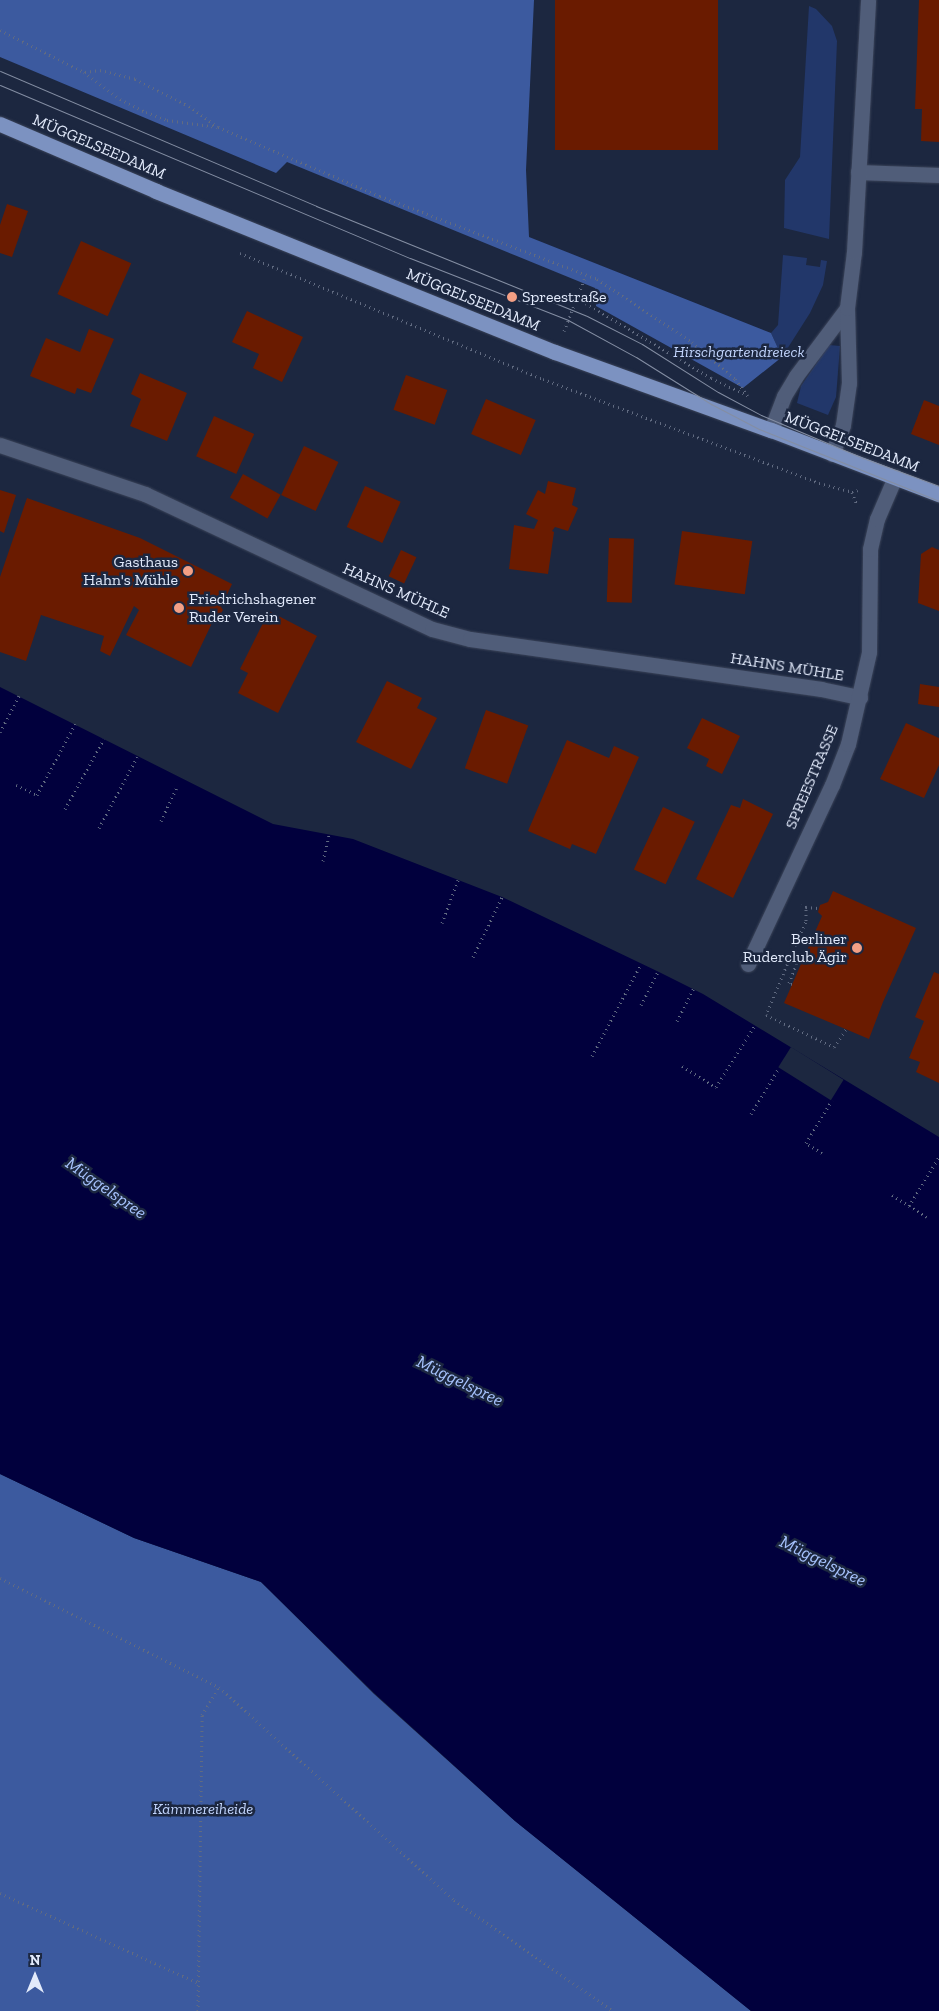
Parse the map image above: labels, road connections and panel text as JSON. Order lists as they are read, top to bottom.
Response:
{
  "streets": {
    "main road": ["MÜGGELSEEDAMM"],
    "street": ["HAHNS MÜHLE", "SPREESTRASSE"]
  },
  "crossings": [
    ["MÜGGELSEEDAMM", "SPREESTRASSE"],
    ["HAHNS MÜHLE", "SPREESTRASSE"]
  ],
  "water": ["Müggelspree"],
  "parks": ["Hirschgartendreieck", "Kämmereiheide"],
  "places": [
    "Spreestraße",
    "Gasthaus Hahn's Mühle",
    "Friedrichshagener Ruder Verein",
    "Berliner Ruderclub Ägir"
  ],
  "north": "top"
}
